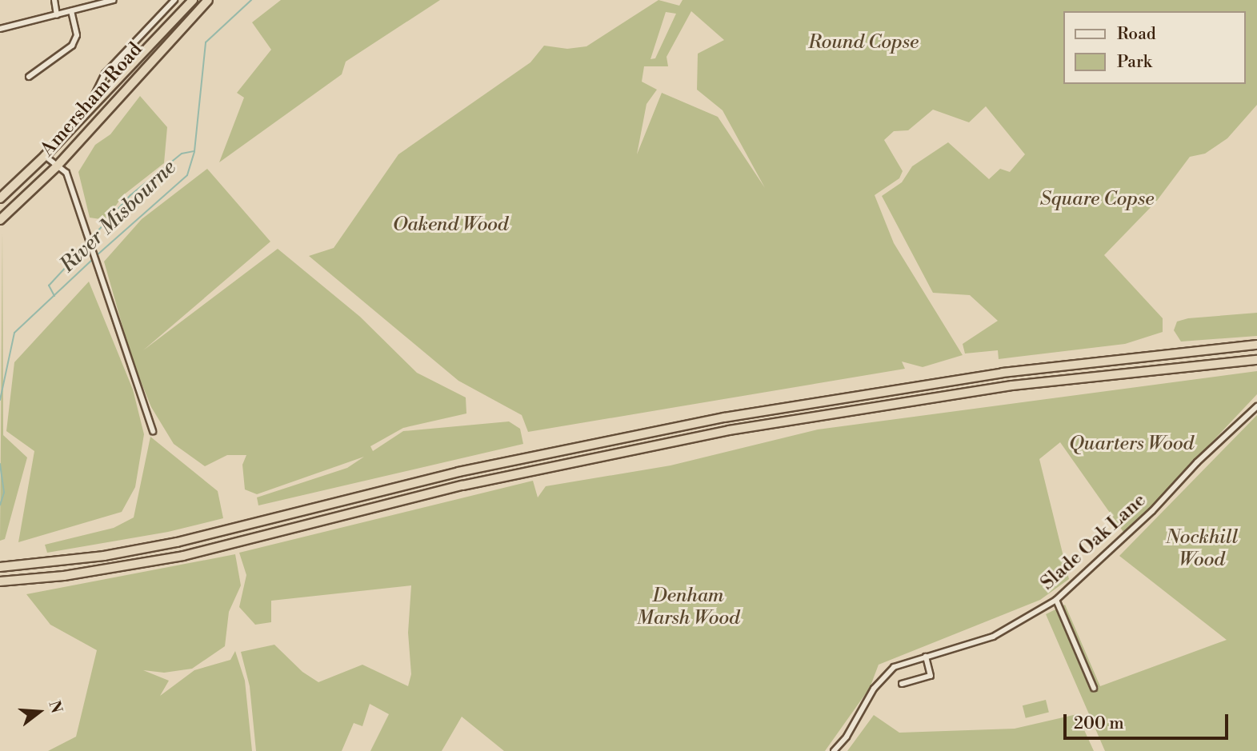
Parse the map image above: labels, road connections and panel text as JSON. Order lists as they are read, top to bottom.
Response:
{
  "streets": {
    "highway": ["Amersham Road"],
    "street": ["Slade Oak Lane"]
  },
  "water": ["River Misbourne"],
  "parks": [
    "Round Copse",
    "Square Copse",
    "Oakend Wood",
    "Quarters Wood",
    "Nockhill Wood",
    "Denham Marsh Wood"
  ],
  "legend": ["Road", "Park"],
  "scale_bar": "200 m",
  "north": "right"
}
